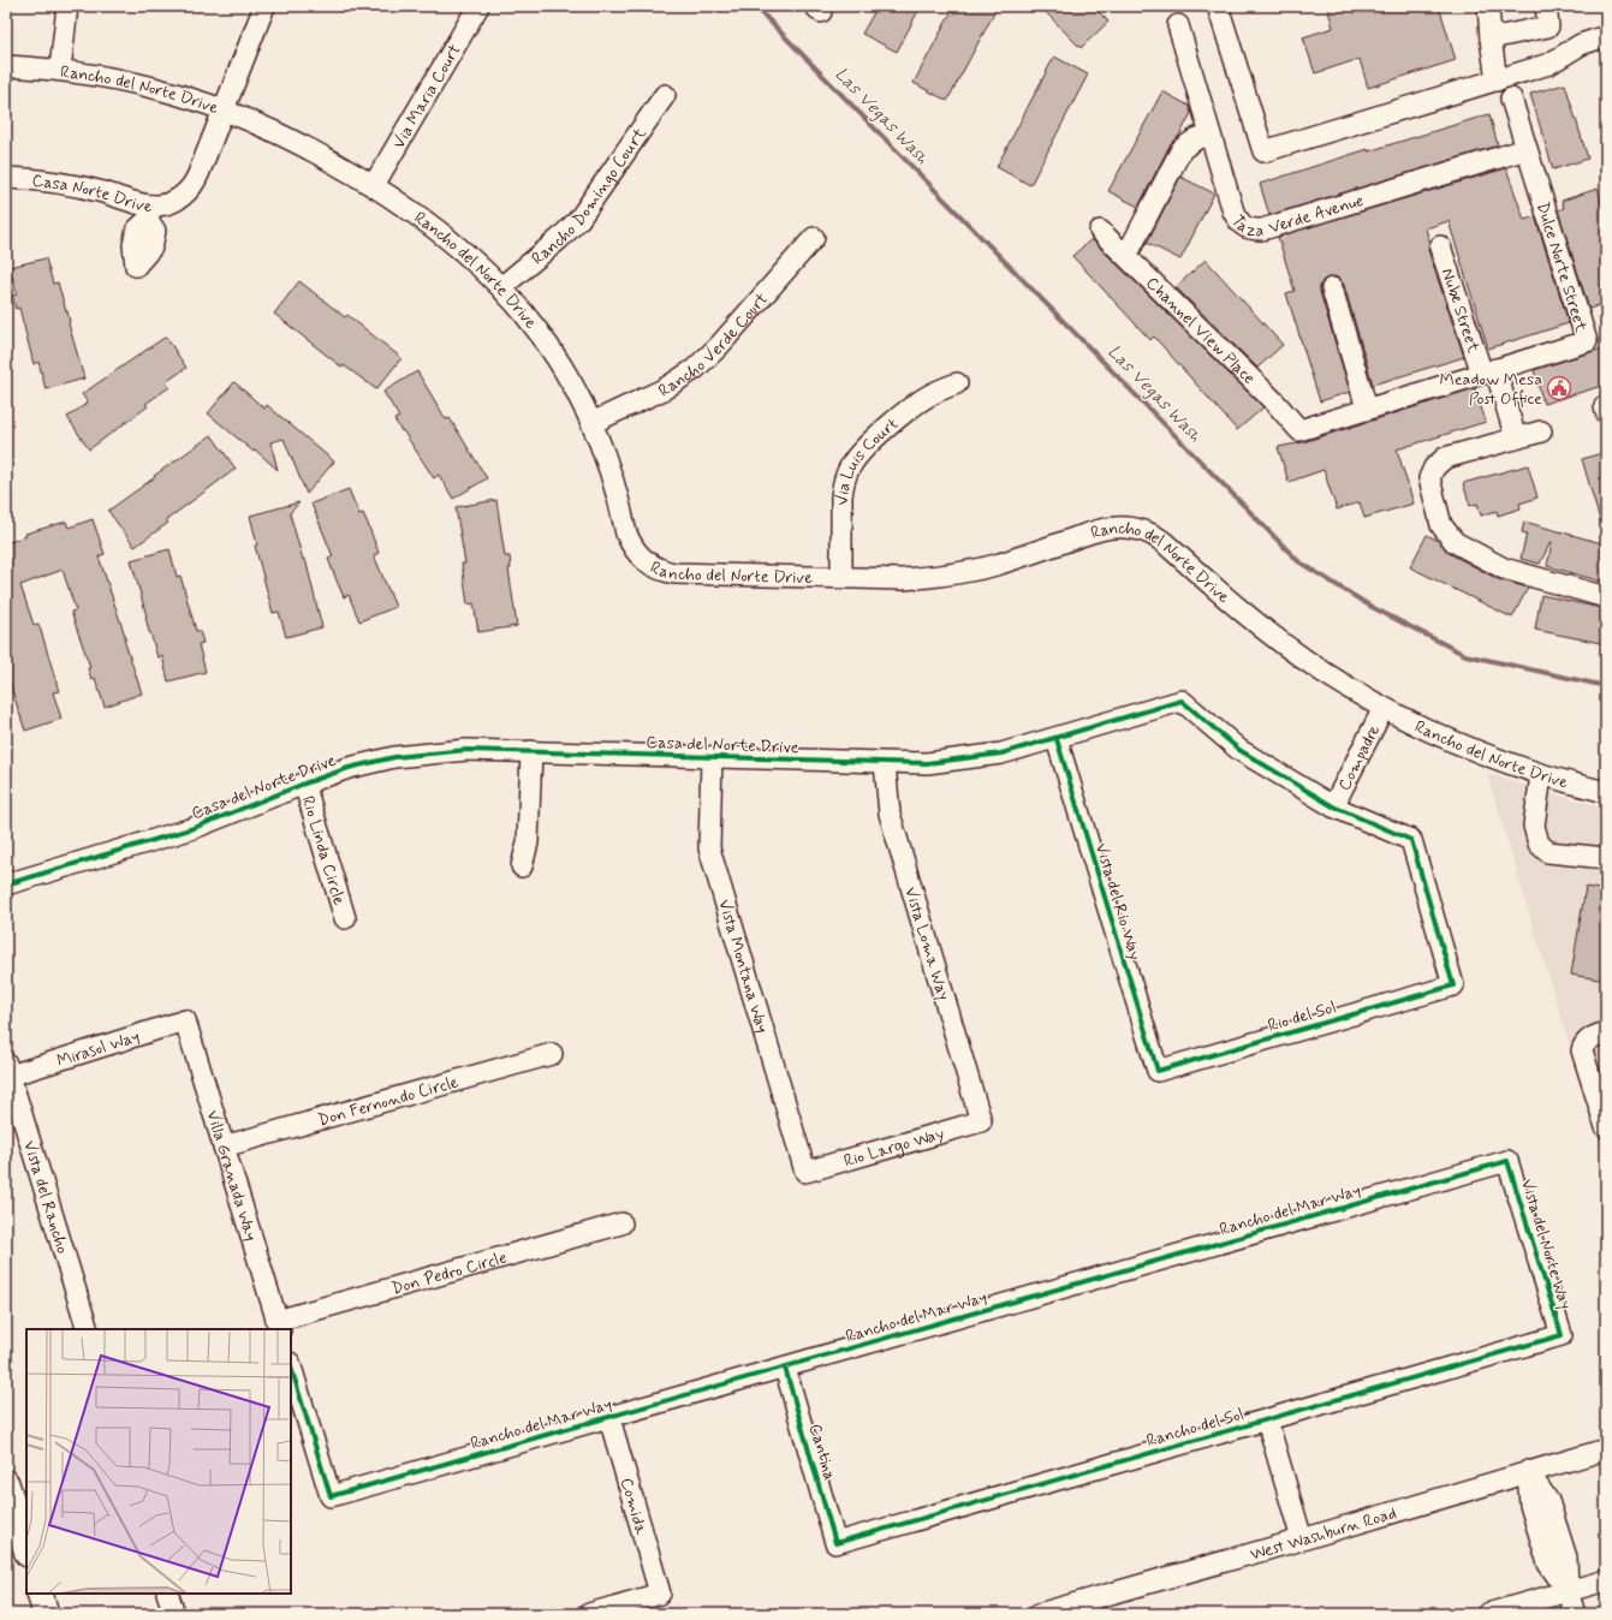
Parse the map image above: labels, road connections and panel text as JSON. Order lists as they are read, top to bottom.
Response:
{
  "streets": {
    "street": [
      "Rancho del Norte Drive",
      "Via Maria Court",
      "Casa Norte Drive",
      "Rancho Domingo Court",
      "Taza Verde Avenue",
      "Dulce Norte Street",
      "Nube Street",
      "Channel View Place",
      "Rancho Verde Court",
      "Via Luis Court",
      "Casa del Norte Drive",
      "Compadre",
      "Rio Linda Circle",
      "Vista del Rio Way",
      "Vista Loma Way",
      "Vista Montana Way",
      "Rio del Sol",
      "Mirasol Way",
      "Don Fernondo Circle",
      "Rio Largo Way",
      "Villa Granada Way",
      "Vista del Rancho",
      "Rancho del Mar Way",
      "Vista del Norte Way",
      "Don Pedro Circle",
      "Rancho del Sol",
      "Cantina",
      "Comida",
      "West Washburn Road"
    ]
  },
  "crossings": [
    ["Rancho del Norte Drive", "Via Maria Court"],
    ["Rancho del Norte Drive", "Casa Norte Drive"],
    ["Rancho del Norte Drive", "Rancho Domingo Court"],
    ["Rancho del Norte Drive", "Rancho Verde Court"],
    ["Rancho del Norte Drive", "Via Luis Court"],
    ["Rancho del Norte Drive", "Compadre"],
    ["Taza Verde Avenue", "Dulce Norte Street"],
    ["Dulce Norte Street", "Nube Street"],
    ["Dulce Norte Street", "Channel View Place"],
    ["Casa del Norte Drive", "Compadre"],
    ["Casa del Norte Drive", "Rio Linda Circle"],
    ["Casa del Norte Drive", "Vista del Rio Way"],
    ["Casa del Norte Drive", "Vista Loma Way"],
    ["Casa del Norte Drive", "Vista Montana Way"],
    ["Casa del Norte Drive", "Rio del Sol"],
    ["Vista del Rio Way", "Rio del Sol"],
    ["Vista Loma Way", "Rio Largo Way"],
    ["Vista Montana Way", "Rio Largo Way"],
    ["Mirasol Way", "Villa Granada Way"],
    ["Mirasol Way", "Vista del Rancho"],
    ["Don Fernondo Circle", "Villa Granada Way"],
    ["Villa Granada Way", "Don Pedro Circle"],
    ["Rancho del Mar Way", "Vista del Norte Way"],
    ["Rancho del Mar Way", "Cantina"],
    ["Rancho del Mar Way", "Comida"],
    ["Vista del Norte Way", "Rancho del Sol"],
    ["Rancho del Sol", "Cantina"]
  ],
  "water": ["Las Vegas Wash"],
  "places": {
    "public building": ["Meadow Mesa Post Office"]
  }
}
